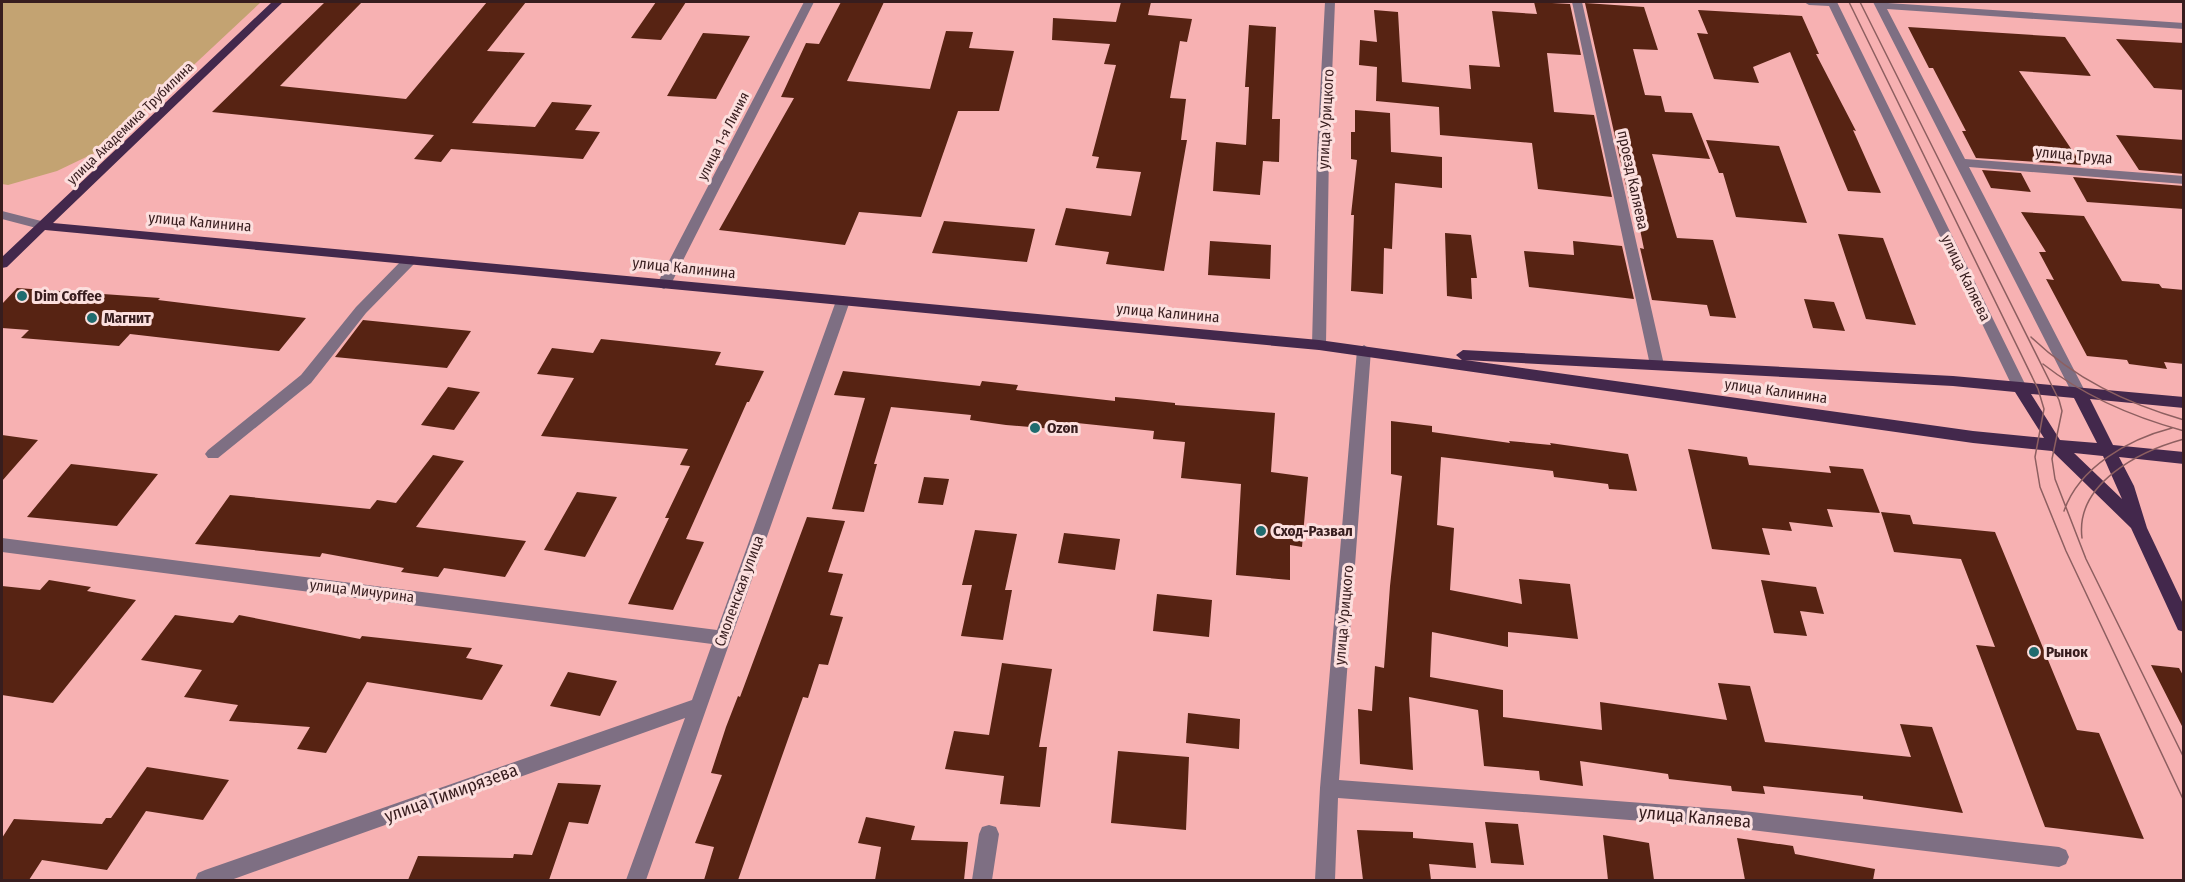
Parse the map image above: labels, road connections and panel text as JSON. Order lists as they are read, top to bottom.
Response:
{
  "streets": {
    "main road": ["улица Академика Трубилина", "улица Калинина", "улица Каляева"],
    "street": [
      "улица Урицкого",
      "улица 1-я Линия",
      "улица Труда",
      "проезд Каляева",
      "улица Мичурина",
      "Смоленская улица",
      "улица Тимирязева"
    ]
  },
  "crossings": [
    ["улица Урицкого", "улица Калинина"],
    ["улица Урицкого", "улица Каляева"],
    ["улица Академика Трубилина", "улица Калинина"],
    ["улица 1-я Линия", "улица Калинина"],
    ["улица Труда", "улица Каляева"],
    ["проезд Каляева", "улица Калинина"],
    ["улица Калинина", "улица Каляева"],
    ["улица Калинина", "Смоленская улица"],
    ["улица Мичурина", "Смоленская улица"],
    ["Смоленская улица", "улица Тимирязева"]
  ],
  "places": [
    "Dim Coffee",
    "Магнит",
    "Ozon",
    "Сход-Развал",
    "Рынок"
  ]
}
